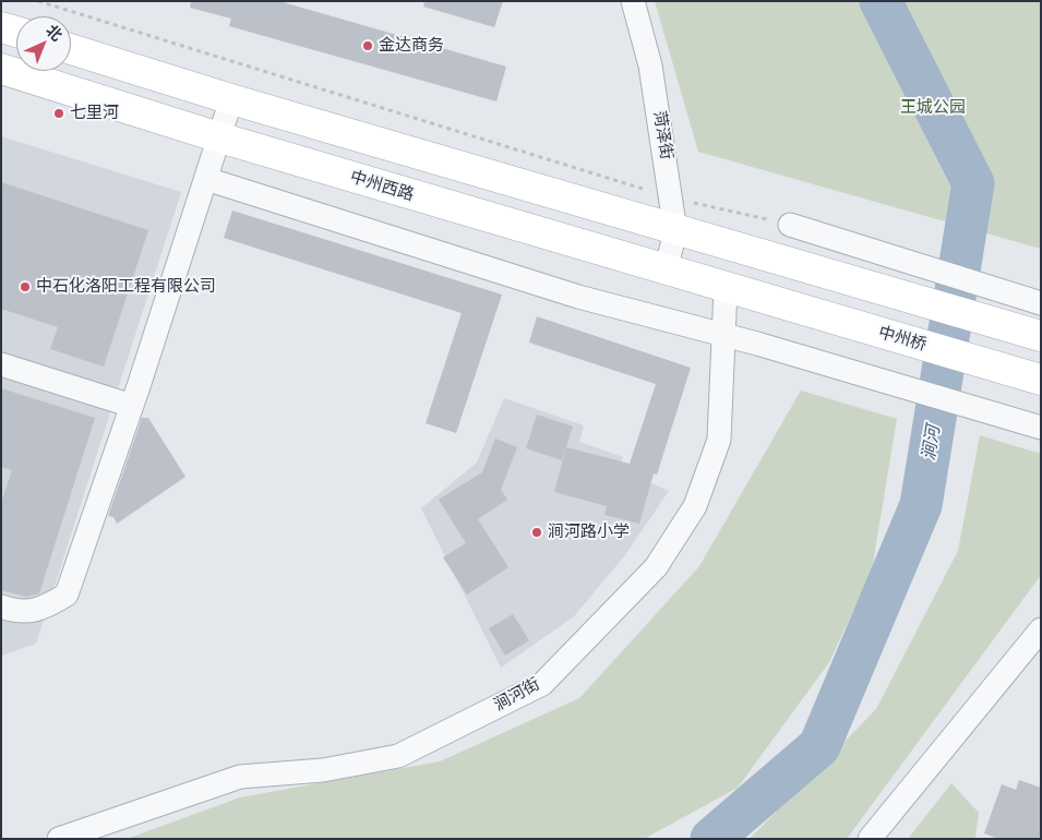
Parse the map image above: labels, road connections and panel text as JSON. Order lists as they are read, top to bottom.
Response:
{
  "streets": {
    "main road": ["中州西路", "中州桥"],
    "street": ["菏泽街", "涧河街"]
  },
  "crossings": [
    ["菏泽街", "中州西路"],
    ["中州西路", "中州桥"],
    ["中州西路", "涧河街"]
  ],
  "water": ["涧河"],
  "parks": ["王城公园"],
  "places": [
    "金达商务",
    "七里河",
    "中石化洛阳工程有限公司",
    "涧河路小学"
  ],
  "north": "top right"
}
